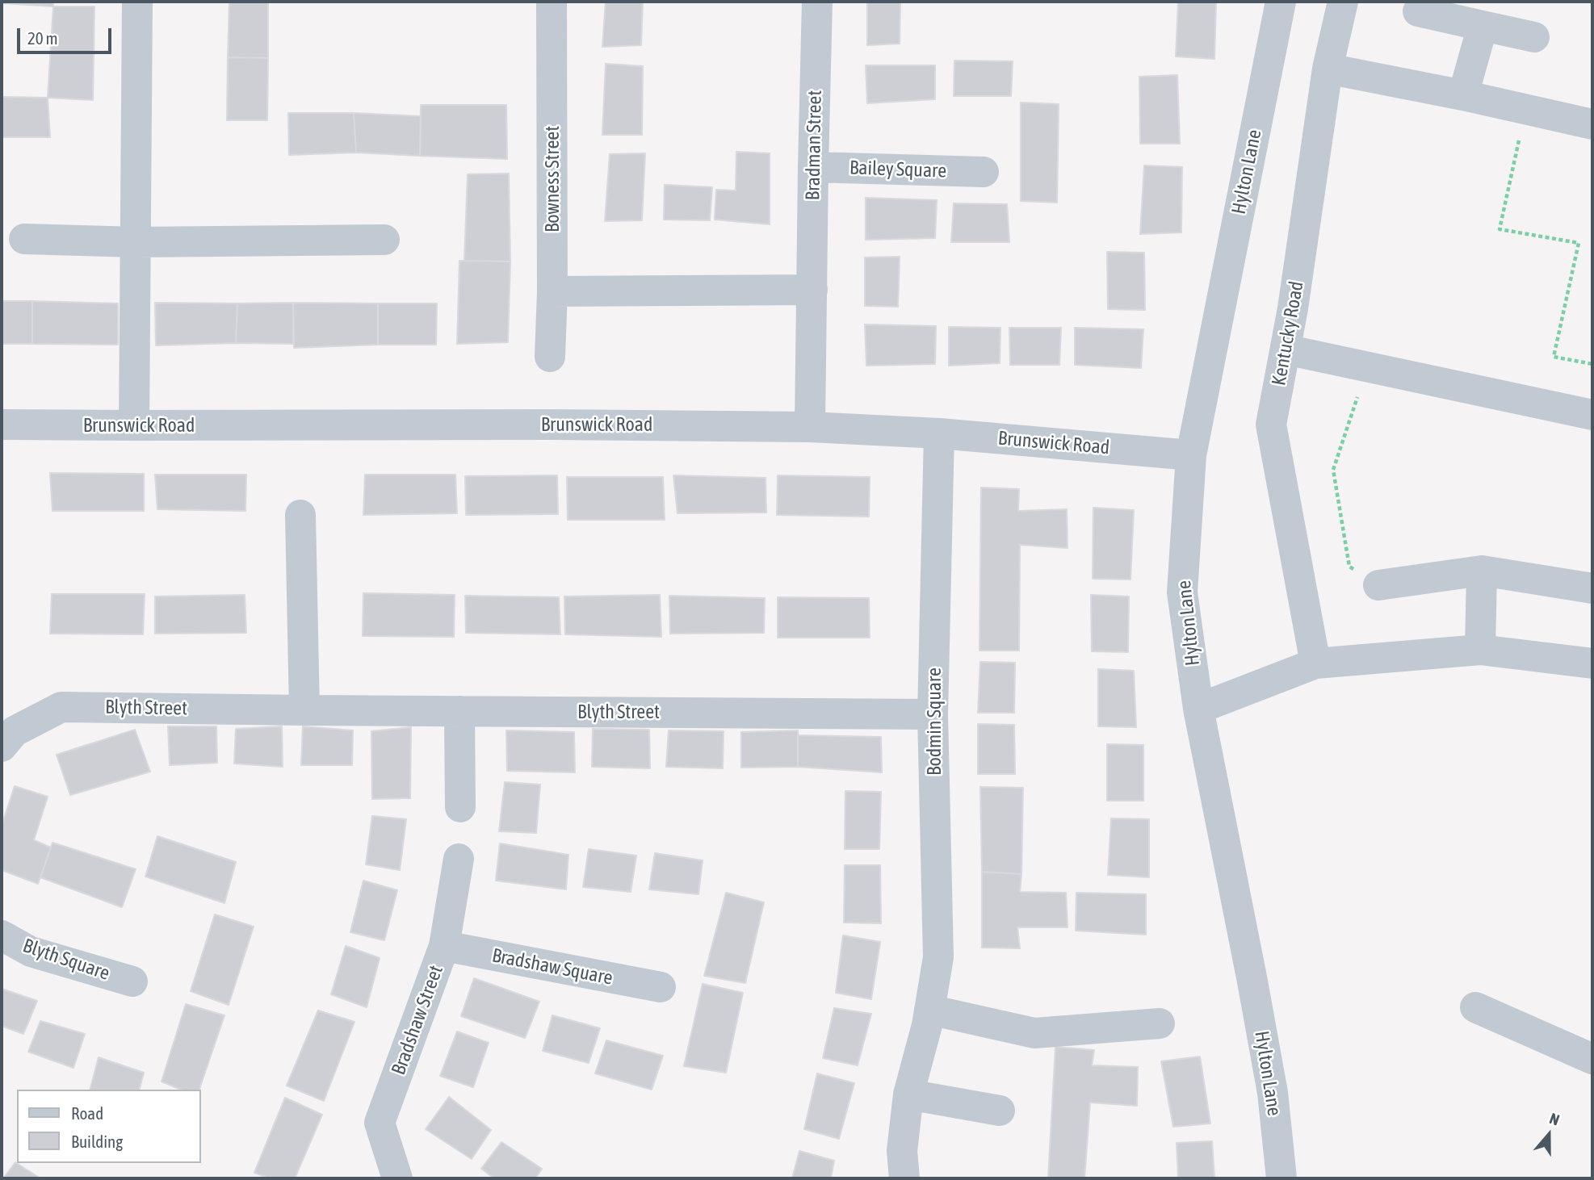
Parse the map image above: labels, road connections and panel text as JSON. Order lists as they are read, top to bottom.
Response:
{
  "streets": {
    "street": [
      "Bradman Street",
      "Bailey Square",
      "Hylton Lane",
      "Bowness Street",
      "Kentucky Road",
      "Brunswick Road",
      "Blyth Street",
      "Bodmin Square",
      "Blyth Square",
      "Bradshaw Square",
      "Bradshaw Street"
    ]
  },
  "crossings": [
    ["Bradman Street", "Bailey Square"],
    ["Bradman Street", "Brunswick Road"],
    ["Hylton Lane", "Brunswick Road"],
    ["Brunswick Road", "Bodmin Square"],
    ["Blyth Street", "Bodmin Square"],
    ["Bradshaw Square", "Bradshaw Street"]
  ],
  "legend": ["Road", "Building"],
  "scale_bar": "20 m",
  "north": "top"
}
